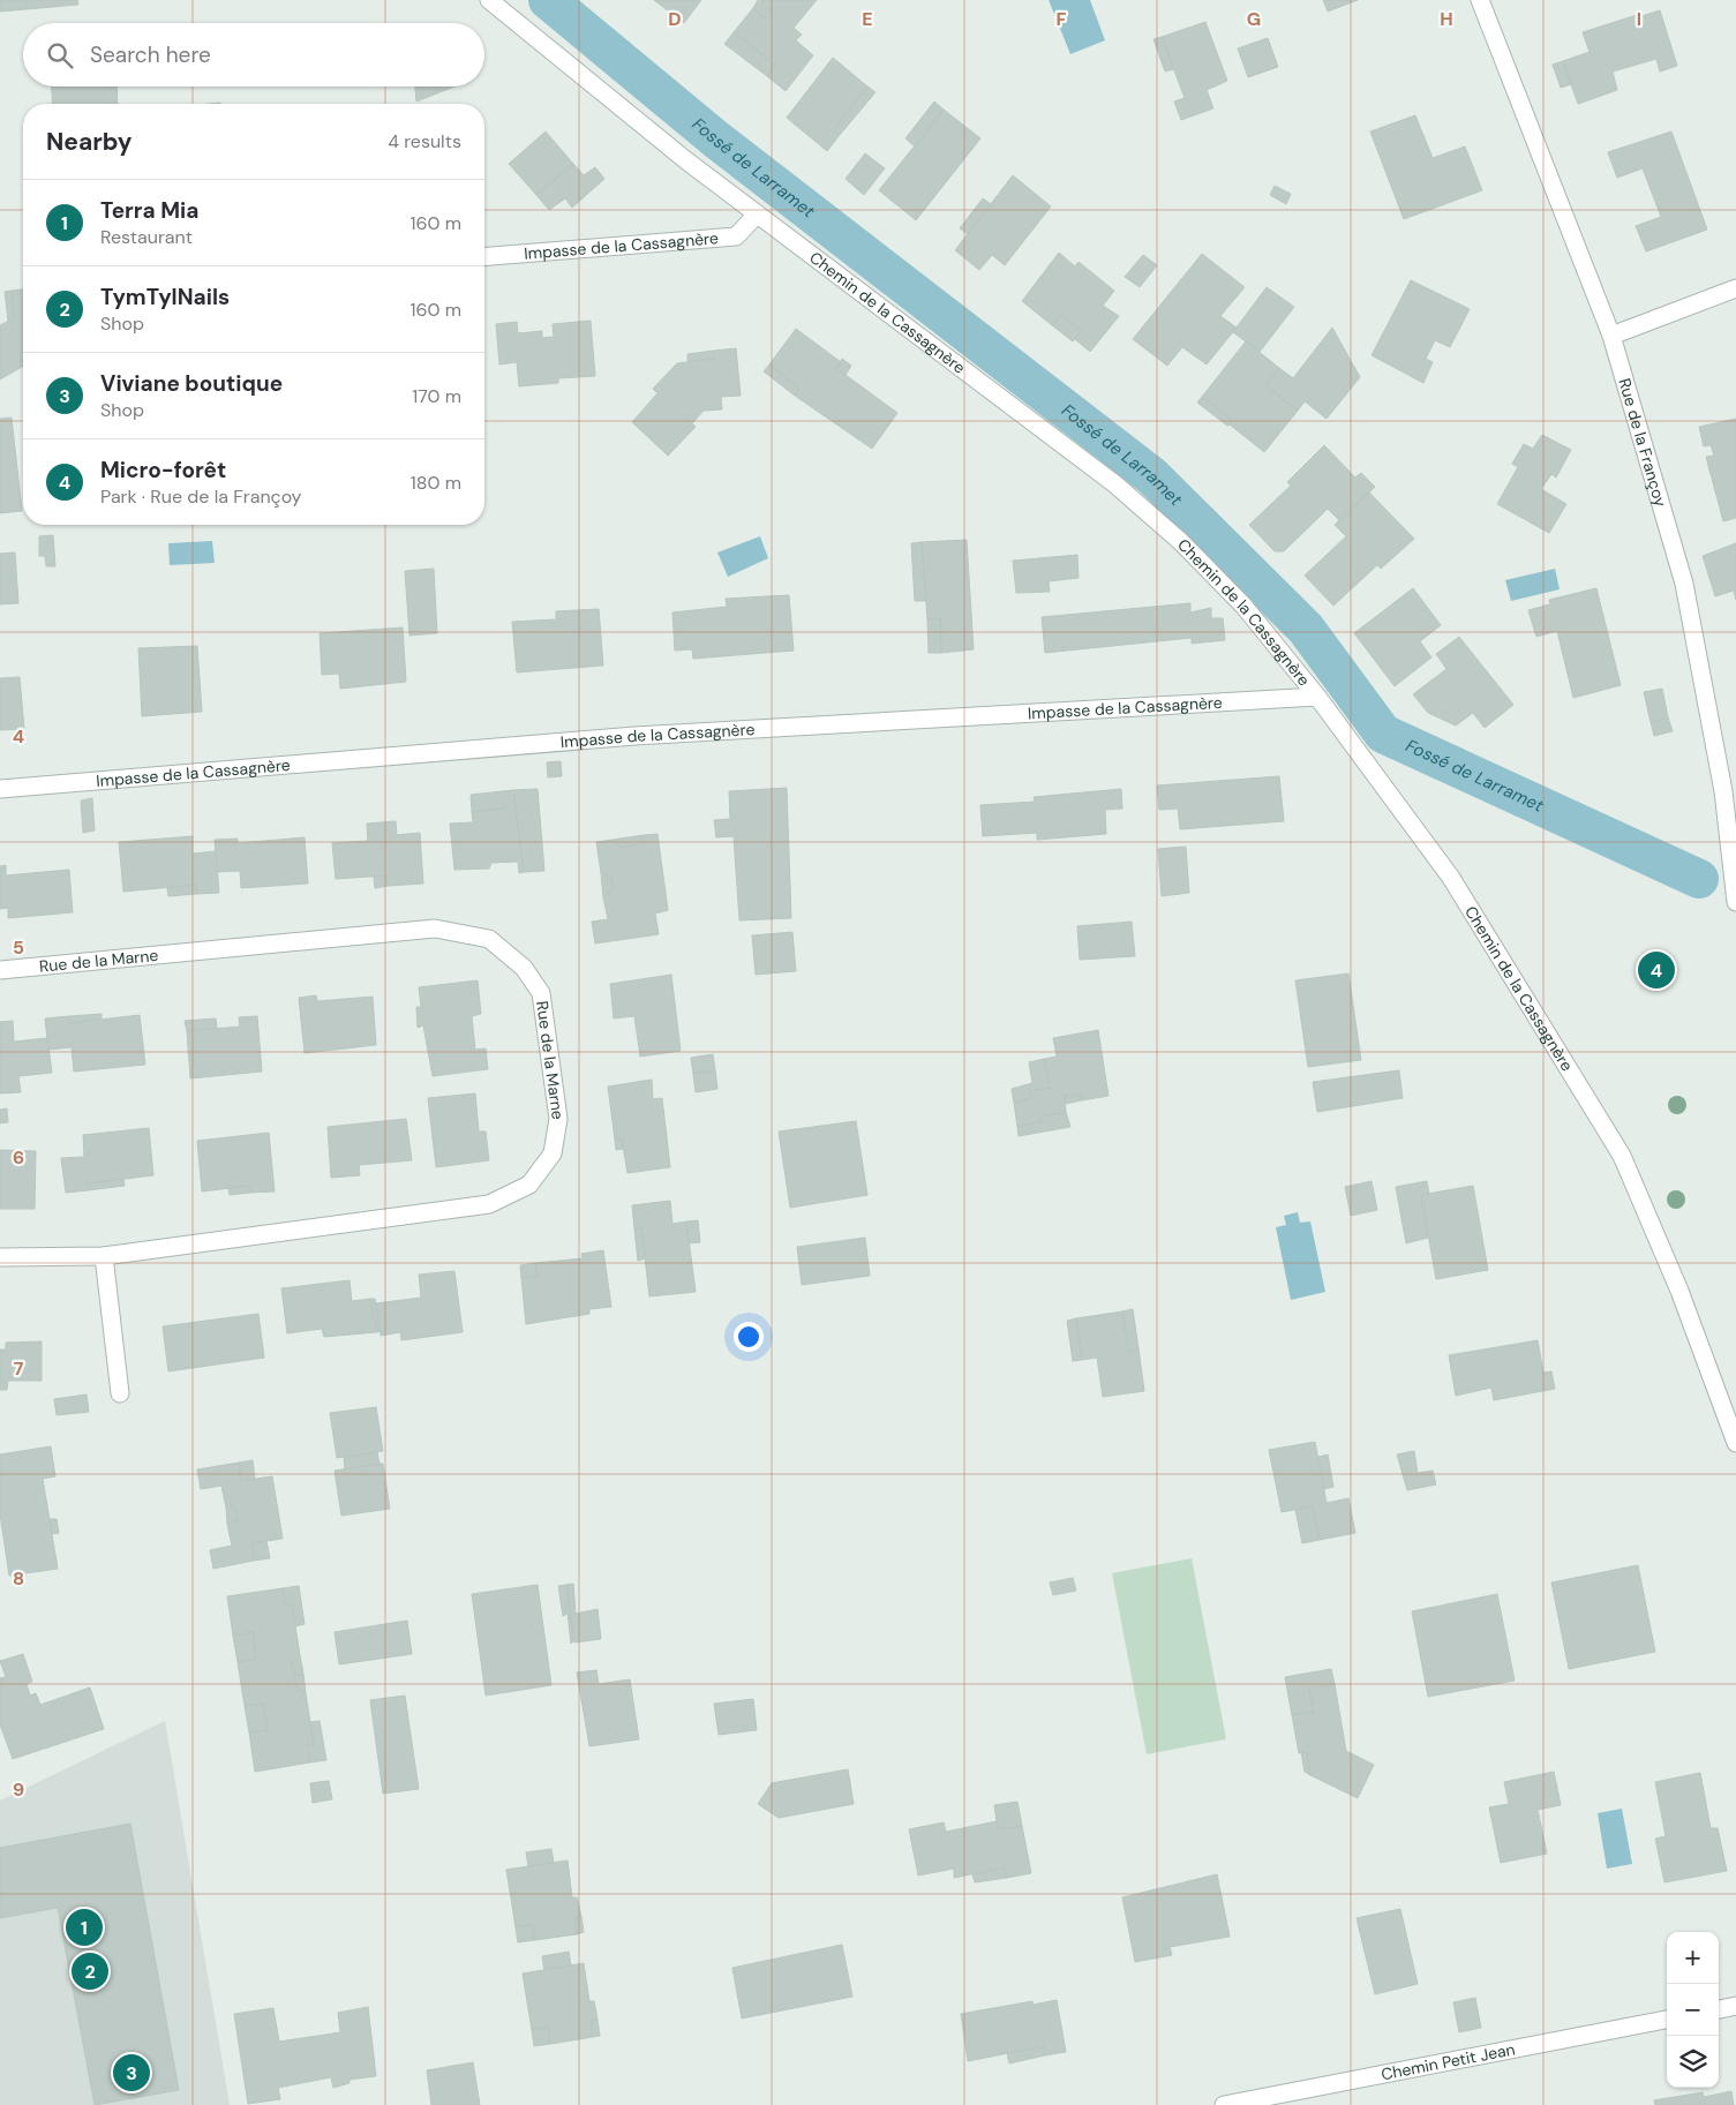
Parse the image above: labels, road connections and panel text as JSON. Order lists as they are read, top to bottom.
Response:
{
  "streets": {
    "street": [
      "Impasse de la Cassagnère",
      "Chemin de la Cassagnère",
      "Rue de la Françoy",
      "Rue de la Marne",
      "Chemin Petit Jean"
    ]
  },
  "crossings": [
    ["Impasse de la Cassagnère", "Chemin de la Cassagnère"]
  ],
  "water": ["Fossé de Larramet"],
  "page": {
    "search": "Search here",
    "heading": ["Nearby", "4 results"],
    "list": [
      {
        "mark": "1",
        "name": "Terra Mia",
        "note": "Restaurant",
        "value": "160 m"
      },
      {
        "mark": "2",
        "name": "TymTylNails",
        "note": "Shop",
        "value": "160 m"
      },
      {
        "mark": "3",
        "name": "Viviane boutique",
        "note": "Shop",
        "value": "170 m"
      },
      {
        "mark": "4",
        "name": "Micro-forêt",
        "note": "Park · Rue de la Françoy",
        "value": "180 m"
      }
    ],
    "pins": [
      "4",
      "1",
      "2",
      "3"
    ],
    "map_buttons": ["+", "−"]
  },
  "grid": {
    "columns": [
      "D",
      "E",
      "F",
      "G",
      "H",
      "I"
    ],
    "rows": [
      "4",
      "5",
      "6",
      "7",
      "8",
      "9"
    ]
  }
}
